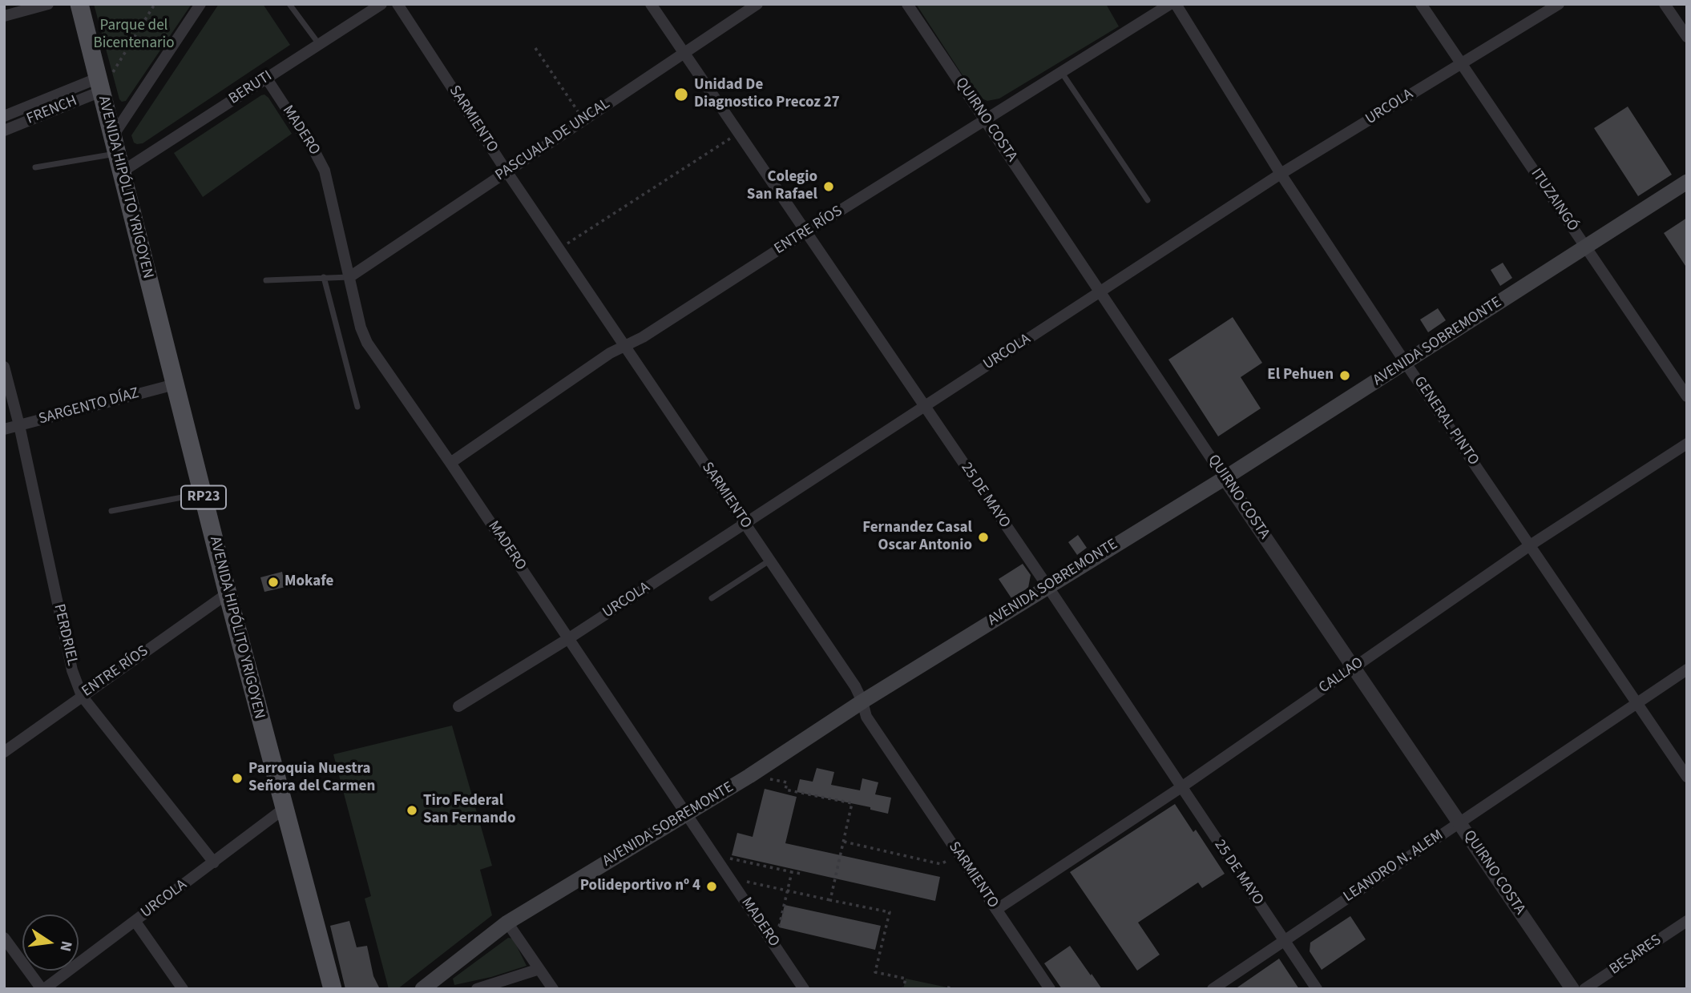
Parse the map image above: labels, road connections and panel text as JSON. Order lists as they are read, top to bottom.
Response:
{
  "streets": {
    "main road": ["AVENIDA HIPÓLITO YRIGOYEN", "AVENIDA SOBREMONTE", "RP23"],
    "street": [
      "BERUTI",
      "URCOLA",
      "FRENCH",
      "SARMIENTO",
      "QUIRNO COSTA",
      "MADERO",
      "PASCUALA DE UNCAL",
      "ITUZAINGÓ",
      "ENTRE RÍOS",
      "SARGENTO DÍAZ",
      "GENERAL PINTO",
      "25 DE MAYO",
      "PERDRIEL",
      "CALLAO",
      "LEANDRO N. ALEM",
      "BESARES"
    ]
  },
  "crossings": [
    ["BERUTI", "MADERO"],
    ["BERUTI", "AVENIDA HIPÓLITO YRIGOYEN"],
    ["URCOLA", "SARMIENTO"],
    ["URCOLA", "QUIRNO COSTA"],
    ["URCOLA", "MADERO"],
    ["URCOLA", "AVENIDA HIPÓLITO YRIGOYEN"],
    ["URCOLA", "ITUZAINGÓ"],
    ["URCOLA", "GENERAL PINTO"],
    ["URCOLA", "25 DE MAYO"],
    ["URCOLA", "PERDRIEL"],
    ["FRENCH", "AVENIDA HIPÓLITO YRIGOYEN"],
    ["SARMIENTO", "PASCUALA DE UNCAL"],
    ["SARMIENTO", "ENTRE RÍOS"],
    ["SARMIENTO", "AVENIDA SOBREMONTE"],
    ["SARMIENTO", "CALLAO"],
    ["QUIRNO COSTA", "ENTRE RÍOS"],
    ["QUIRNO COSTA", "AVENIDA SOBREMONTE"],
    ["QUIRNO COSTA", "CALLAO"],
    ["QUIRNO COSTA", "LEANDRO N. ALEM"],
    ["MADERO", "PASCUALA DE UNCAL"],
    ["MADERO", "ENTRE RÍOS"],
    ["MADERO", "AVENIDA SOBREMONTE"],
    ["PASCUALA DE UNCAL", "25 DE MAYO"],
    ["AVENIDA HIPÓLITO YRIGOYEN", "ENTRE RÍOS"],
    ["AVENIDA HIPÓLITO YRIGOYEN", "SARGENTO DÍAZ"],
    ["ITUZAINGÓ", "AVENIDA SOBREMONTE"],
    ["ENTRE RÍOS", "25 DE MAYO"],
    ["ENTRE RÍOS", "PERDRIEL"],
    ["AVENIDA SOBREMONTE", "GENERAL PINTO"],
    ["AVENIDA SOBREMONTE", "25 DE MAYO"],
    ["SARGENTO DÍAZ", "PERDRIEL"],
    ["GENERAL PINTO", "CALLAO"],
    ["GENERAL PINTO", "LEANDRO N. ALEM"],
    ["25 DE MAYO", "CALLAO"],
    ["25 DE MAYO", "LEANDRO N. ALEM"]
  ],
  "parks": ["Parque del Bicentenario"],
  "places": [
    "Unidad De Diagnostico Precoz 27",
    "Colegio San Rafael",
    "El Pehuen",
    "Fernandez Casal Oscar Antonio",
    "Mokafe",
    "Parroquia Nuestra Señora del Carmen",
    "Tiro Federal San Fernando",
    "Polideportivo nº 4"
  ],
  "north": "right"
}
